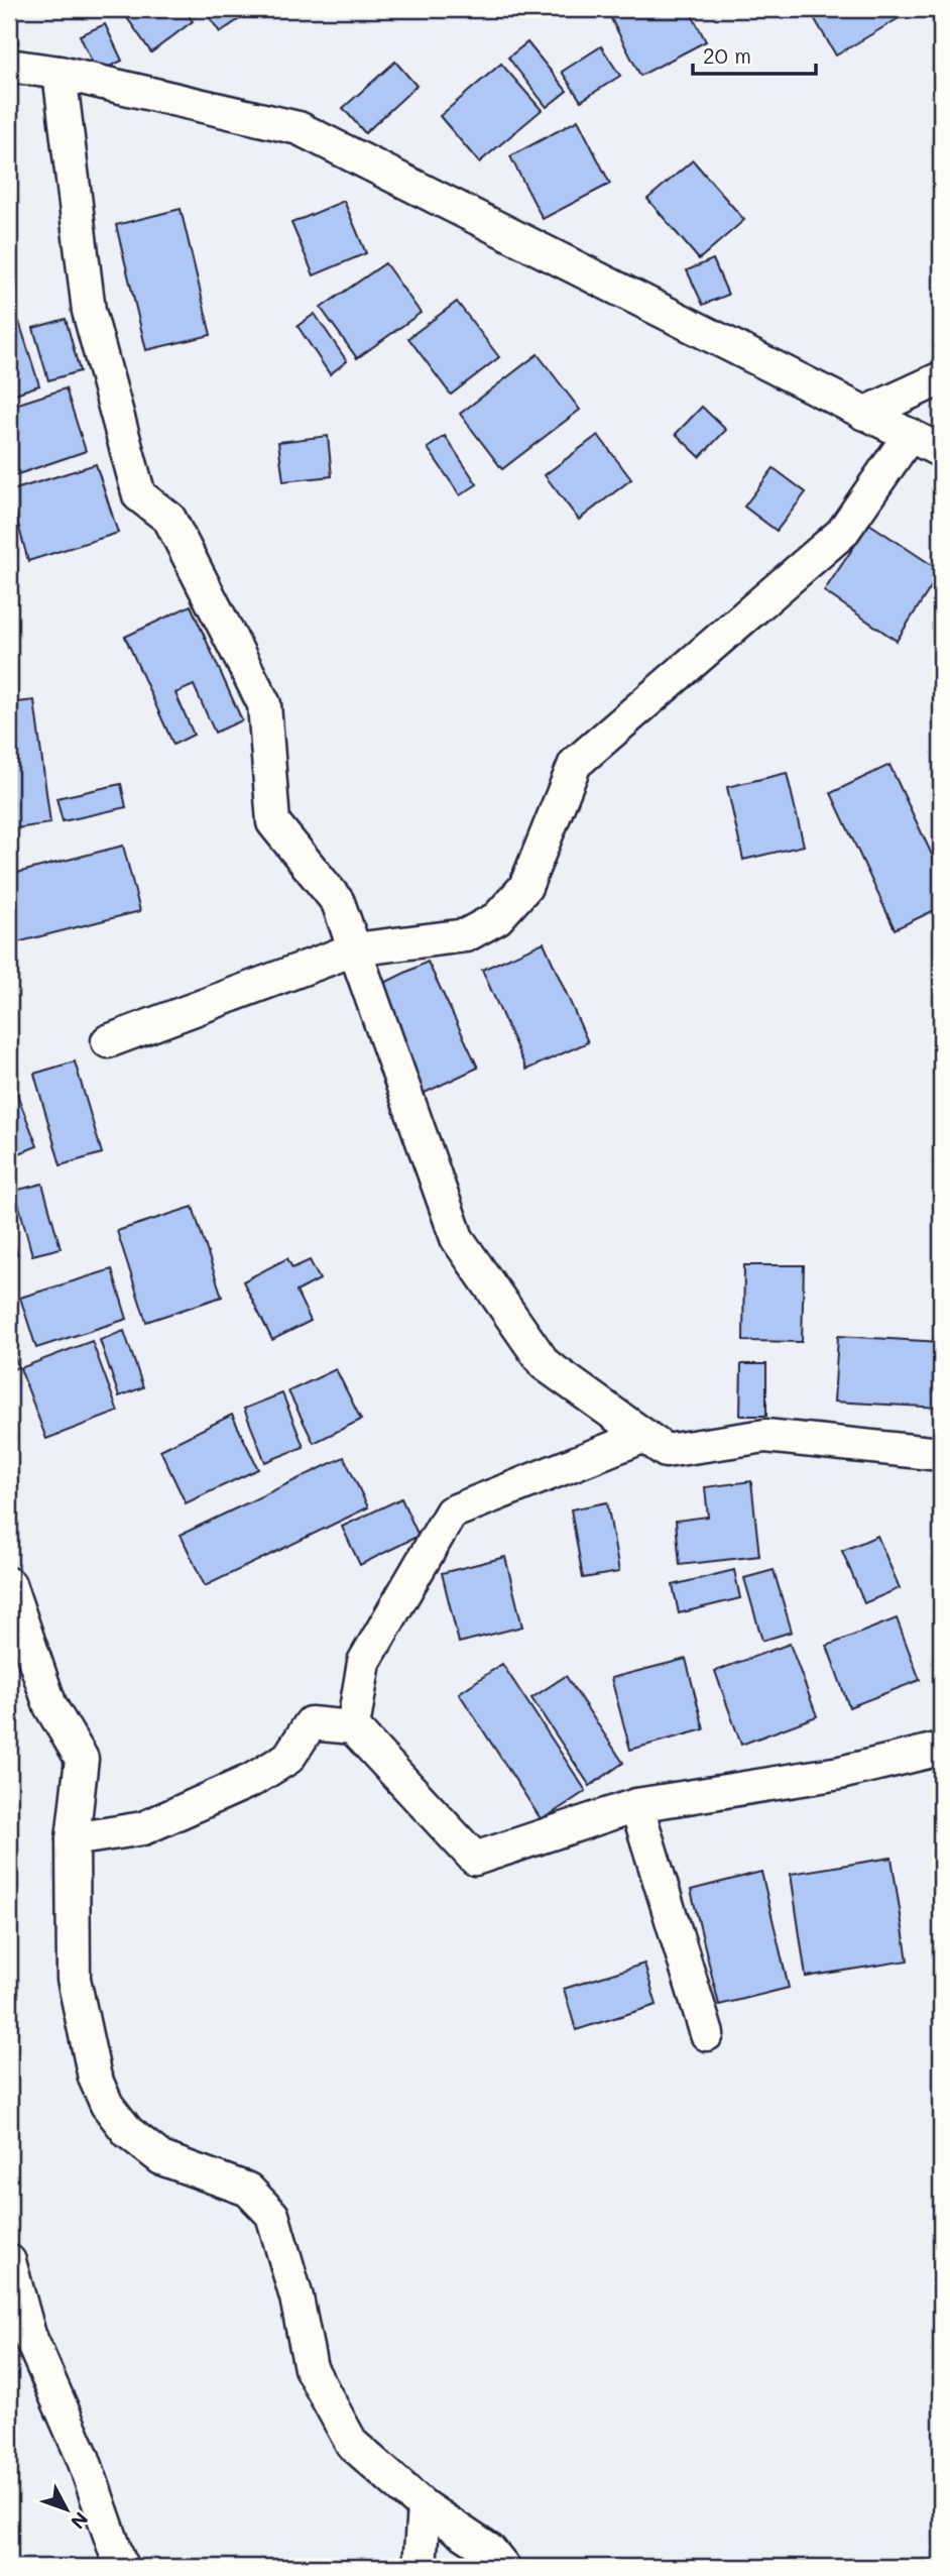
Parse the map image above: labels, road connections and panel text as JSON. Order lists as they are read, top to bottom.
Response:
{
  "scale_bar": "20 m",
  "north": "bottom right"
}
